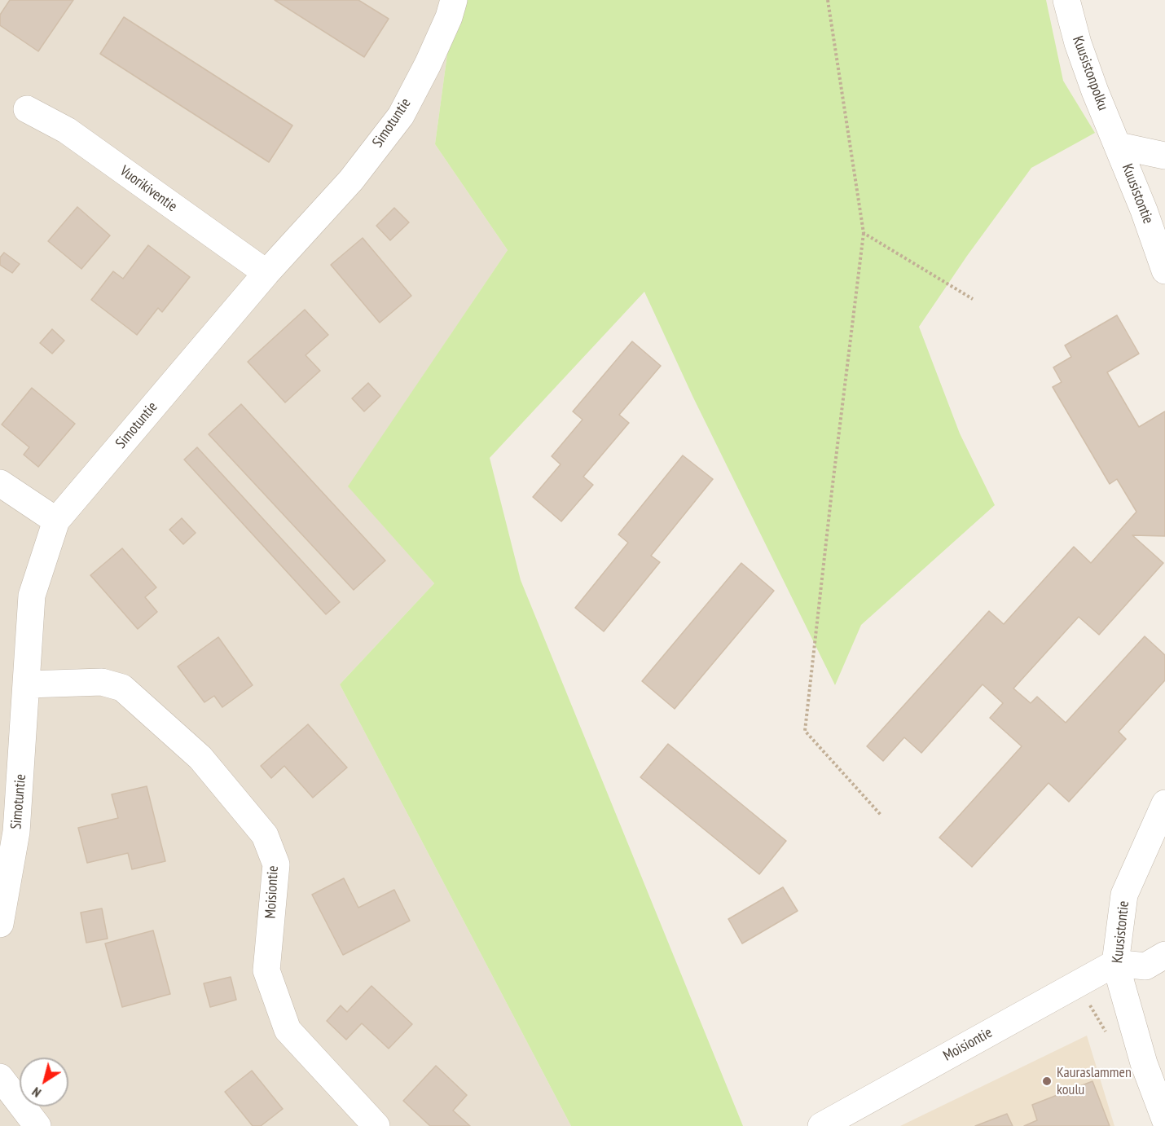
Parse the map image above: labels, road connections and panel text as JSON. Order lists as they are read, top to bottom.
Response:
{
  "streets": {
    "street": [
      "Kuusistonpolku",
      "Simotuntie",
      "Vuorikiventie",
      "Kuusistontie",
      "Moisiontie"
    ]
  },
  "crossings": [
    ["Kuusistonpolku", "Kuusistontie"],
    ["Simotuntie", "Vuorikiventie"],
    ["Simotuntie", "Moisiontie"],
    ["Kuusistontie", "Moisiontie"]
  ],
  "places": ["Kauraslammen koulu"],
  "north": "bottom left"
}
